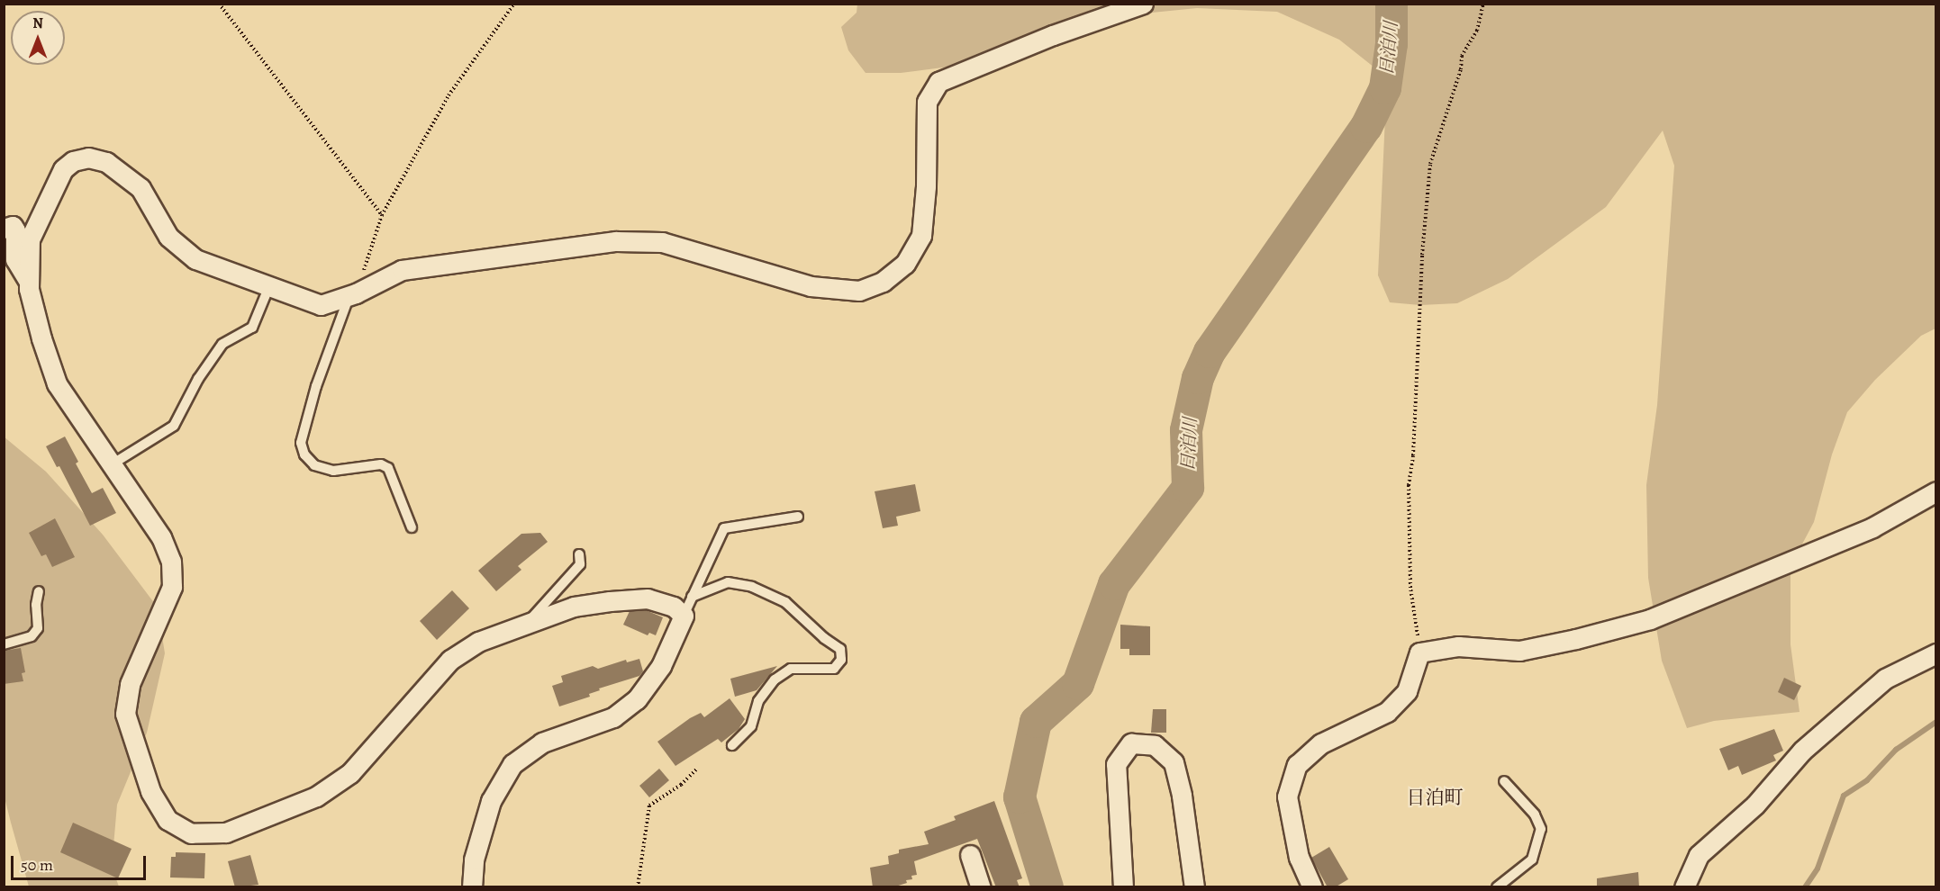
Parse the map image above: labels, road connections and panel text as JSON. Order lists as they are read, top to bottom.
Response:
{
  "districts": ["日泊町"],
  "water": ["日泊川"],
  "scale_bar": "50 m",
  "north": "top"
}
